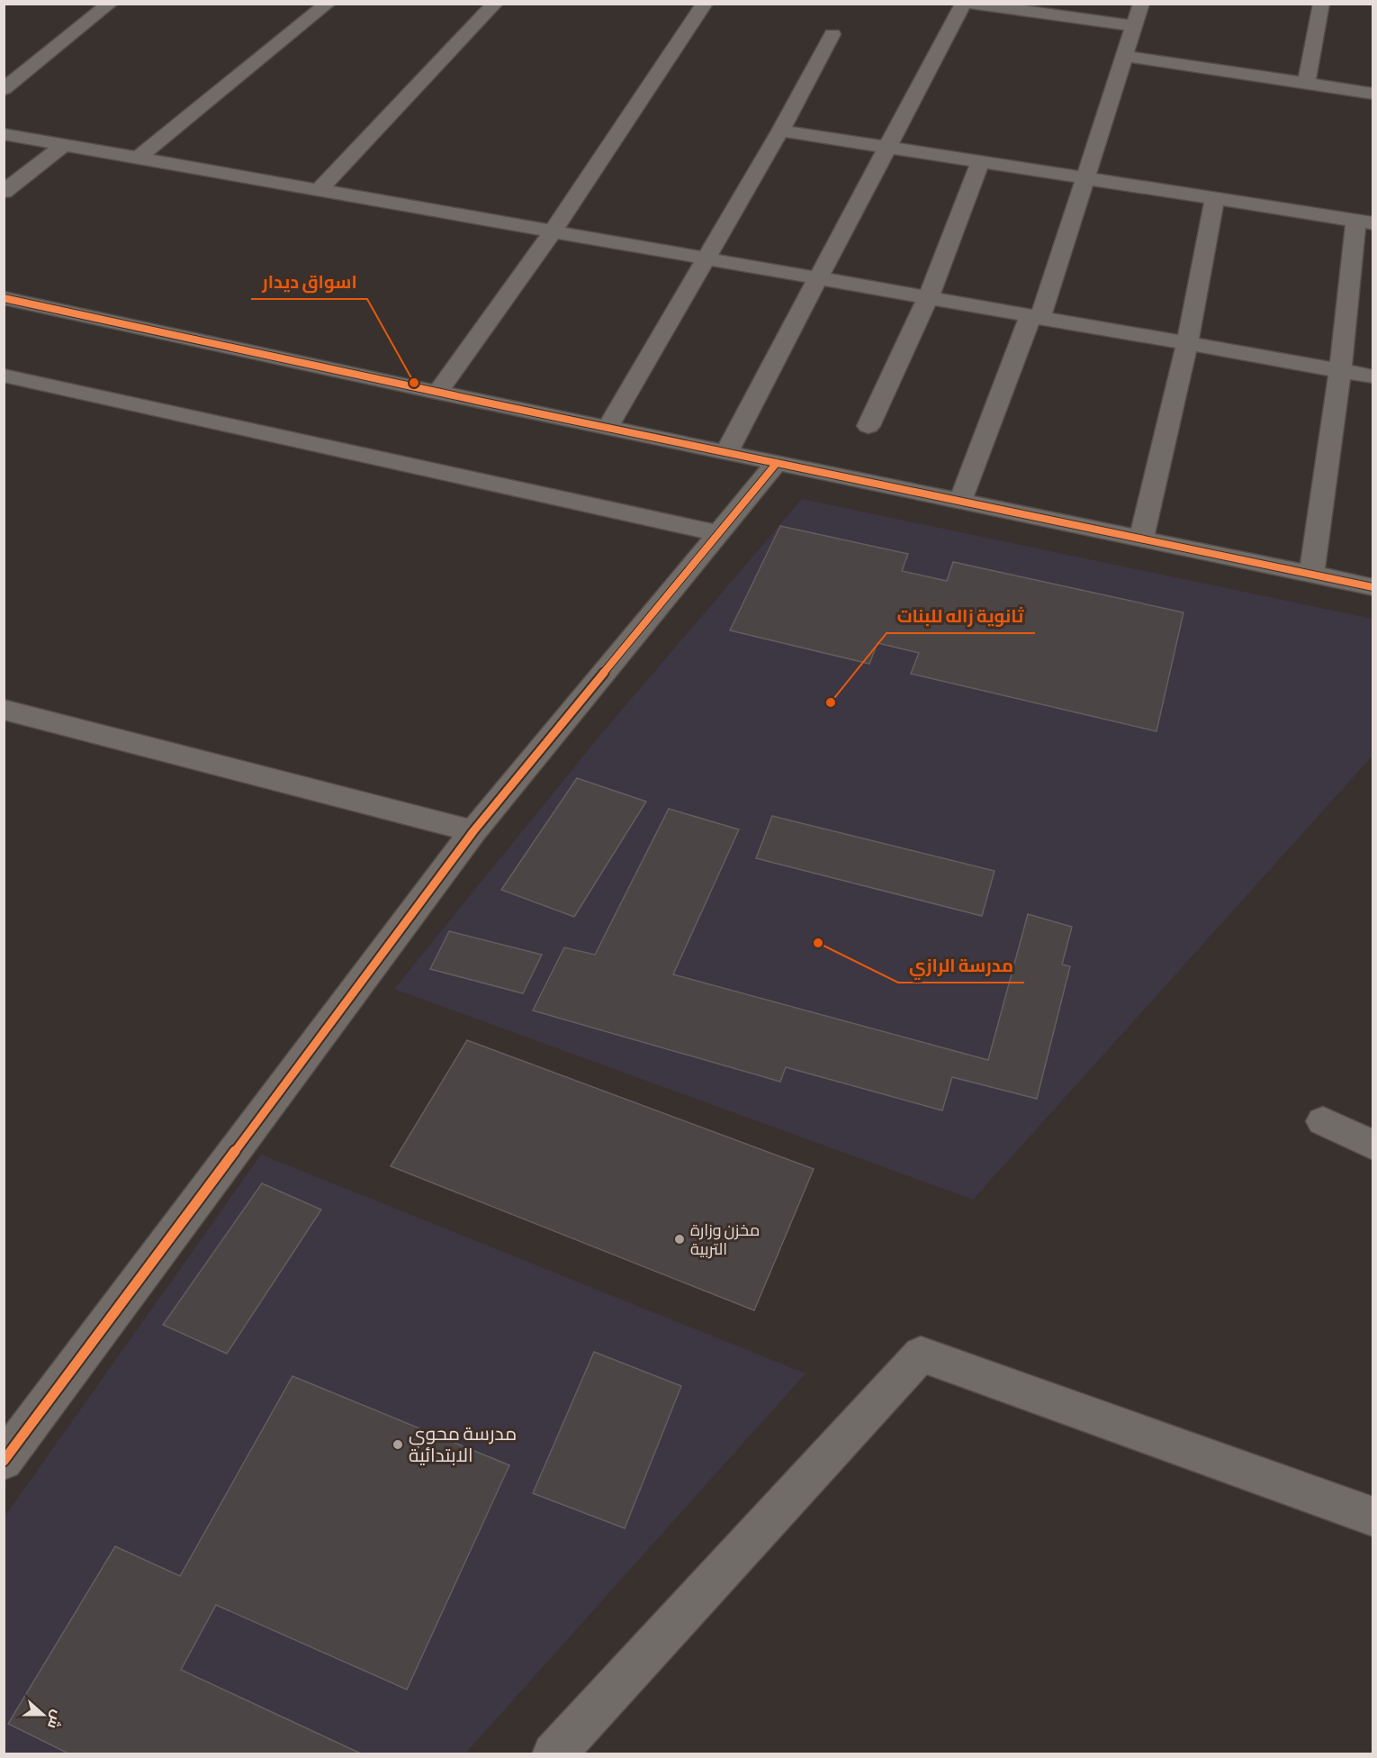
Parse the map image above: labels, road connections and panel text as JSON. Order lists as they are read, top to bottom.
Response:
{
  "places": [
    "اسواق ديدار",
    "ثانوية زاله للبنات",
    "مدرسة الرازي",
    "مخزن وزارة التربية",
    "مدرسة محوي الابتدائية"
  ],
  "north": "right"
}
